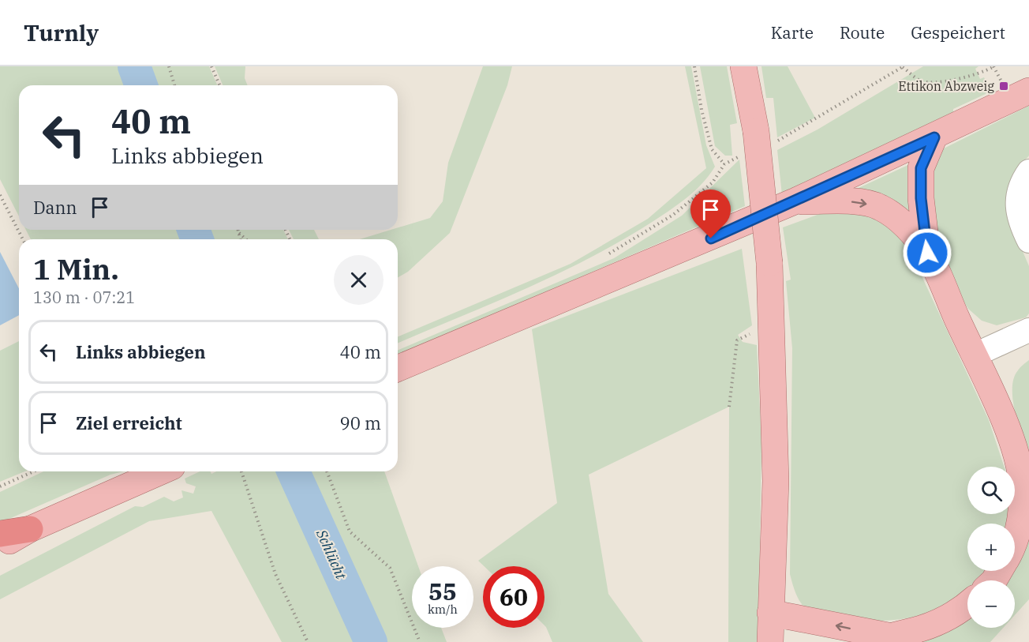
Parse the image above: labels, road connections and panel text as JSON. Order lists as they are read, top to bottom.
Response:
{
  "water": ["Schlücht"],
  "places": {
    "transit": ["Ettikon Abzweig"]
  },
  "page": {
    "header": "Turnly",
    "nav": ["Karte", "Route", "Gespeichert"],
    "turn": ["40 m", "Links abbiegen"],
    "then": "Dann",
    "heading": ["1 Min.", "130 m · 07:21"],
    "list": [
      {
        "name": "Links abbiegen",
        "value": "40 m"
      },
      {
        "name": "Ziel erreicht",
        "value": "90 m"
      }
    ],
    "map_buttons": ["+", "−"],
    "speed": "55 km/h",
    "limit": "60"
  }
}
